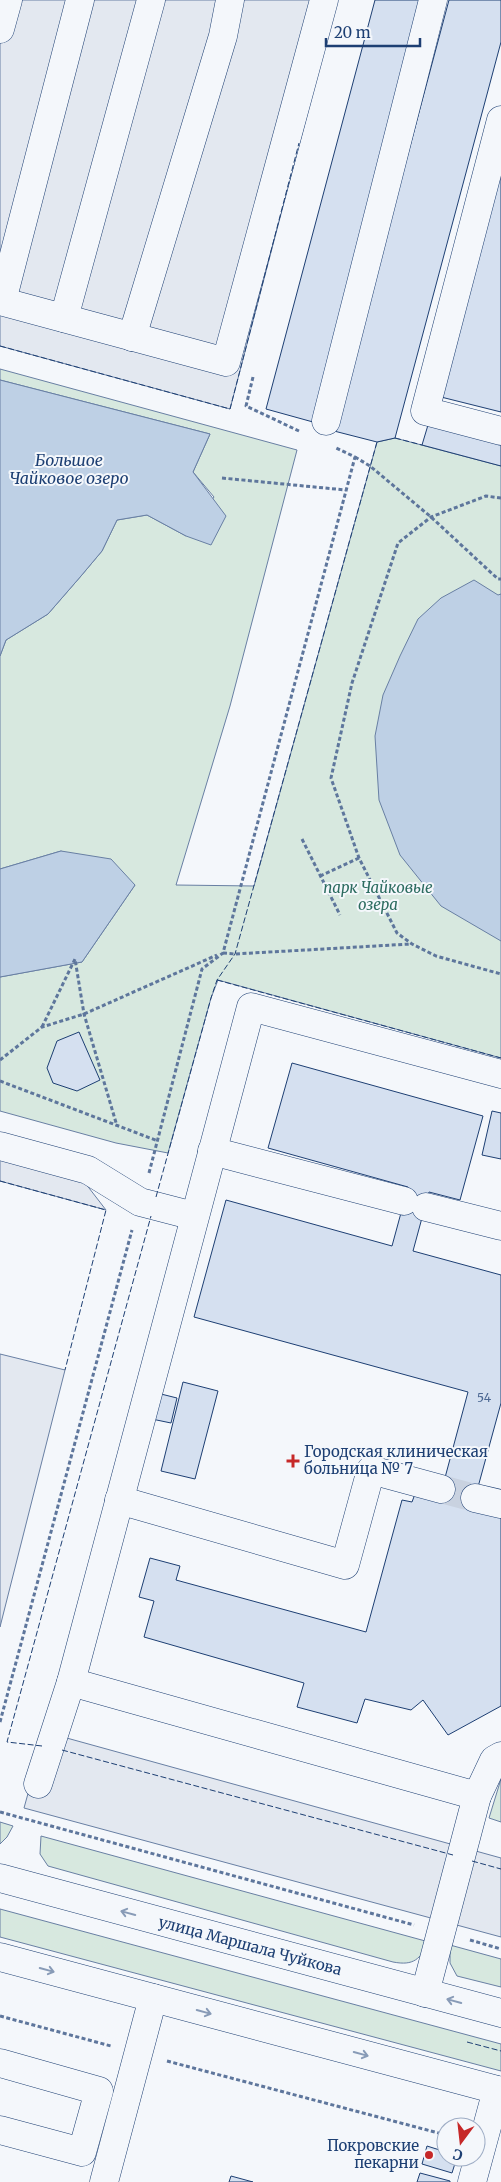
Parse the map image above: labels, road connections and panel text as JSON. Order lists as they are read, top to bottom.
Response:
{
  "streets": {
    "main road": ["улица Маршала Чуйкова"]
  },
  "water": ["Большое Чайковое озеро"],
  "parks": ["парк Чайковые озера"],
  "places": {
    "health": ["Городская клиническая больница № 7"],
    "other": ["Покровские пекарни"]
  },
  "house_numbers": ["54"],
  "scale_bar": "20 m",
  "north": "bottom"
}
